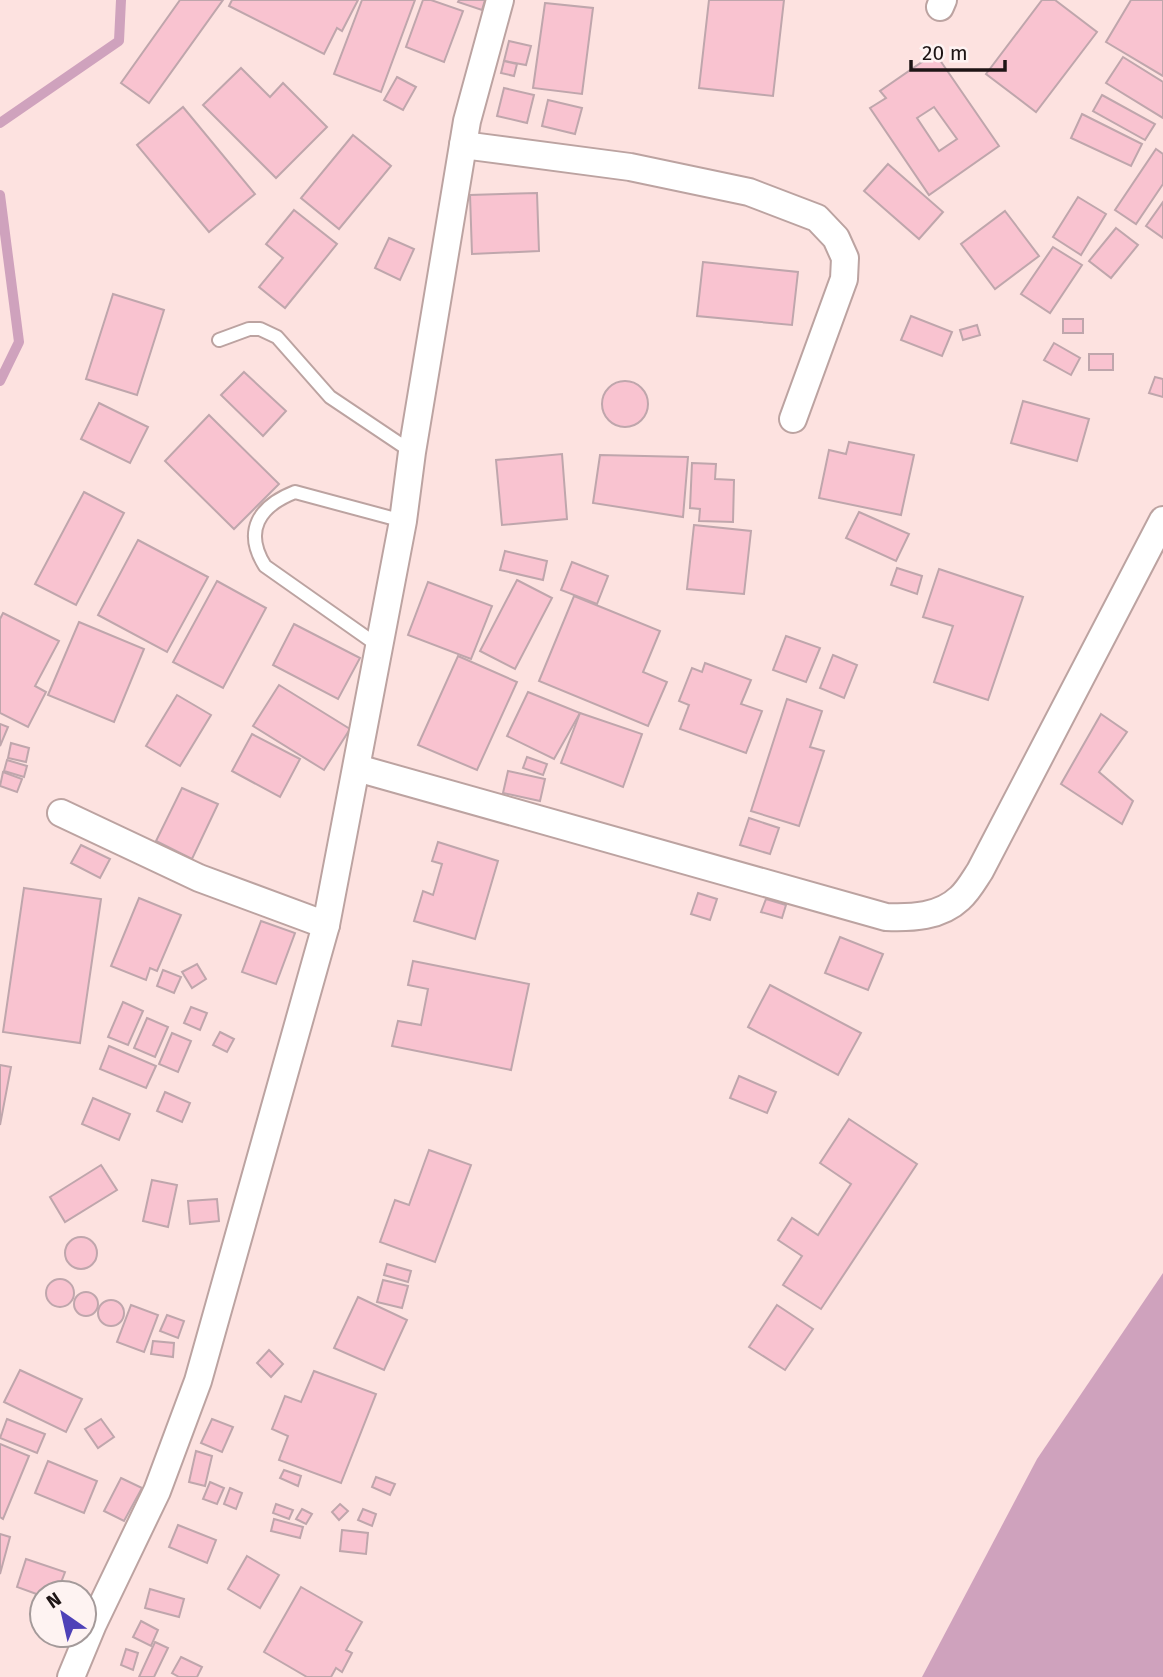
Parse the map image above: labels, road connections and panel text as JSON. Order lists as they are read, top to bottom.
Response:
{
  "scale_bar": "20 m",
  "north": "top left"
}
